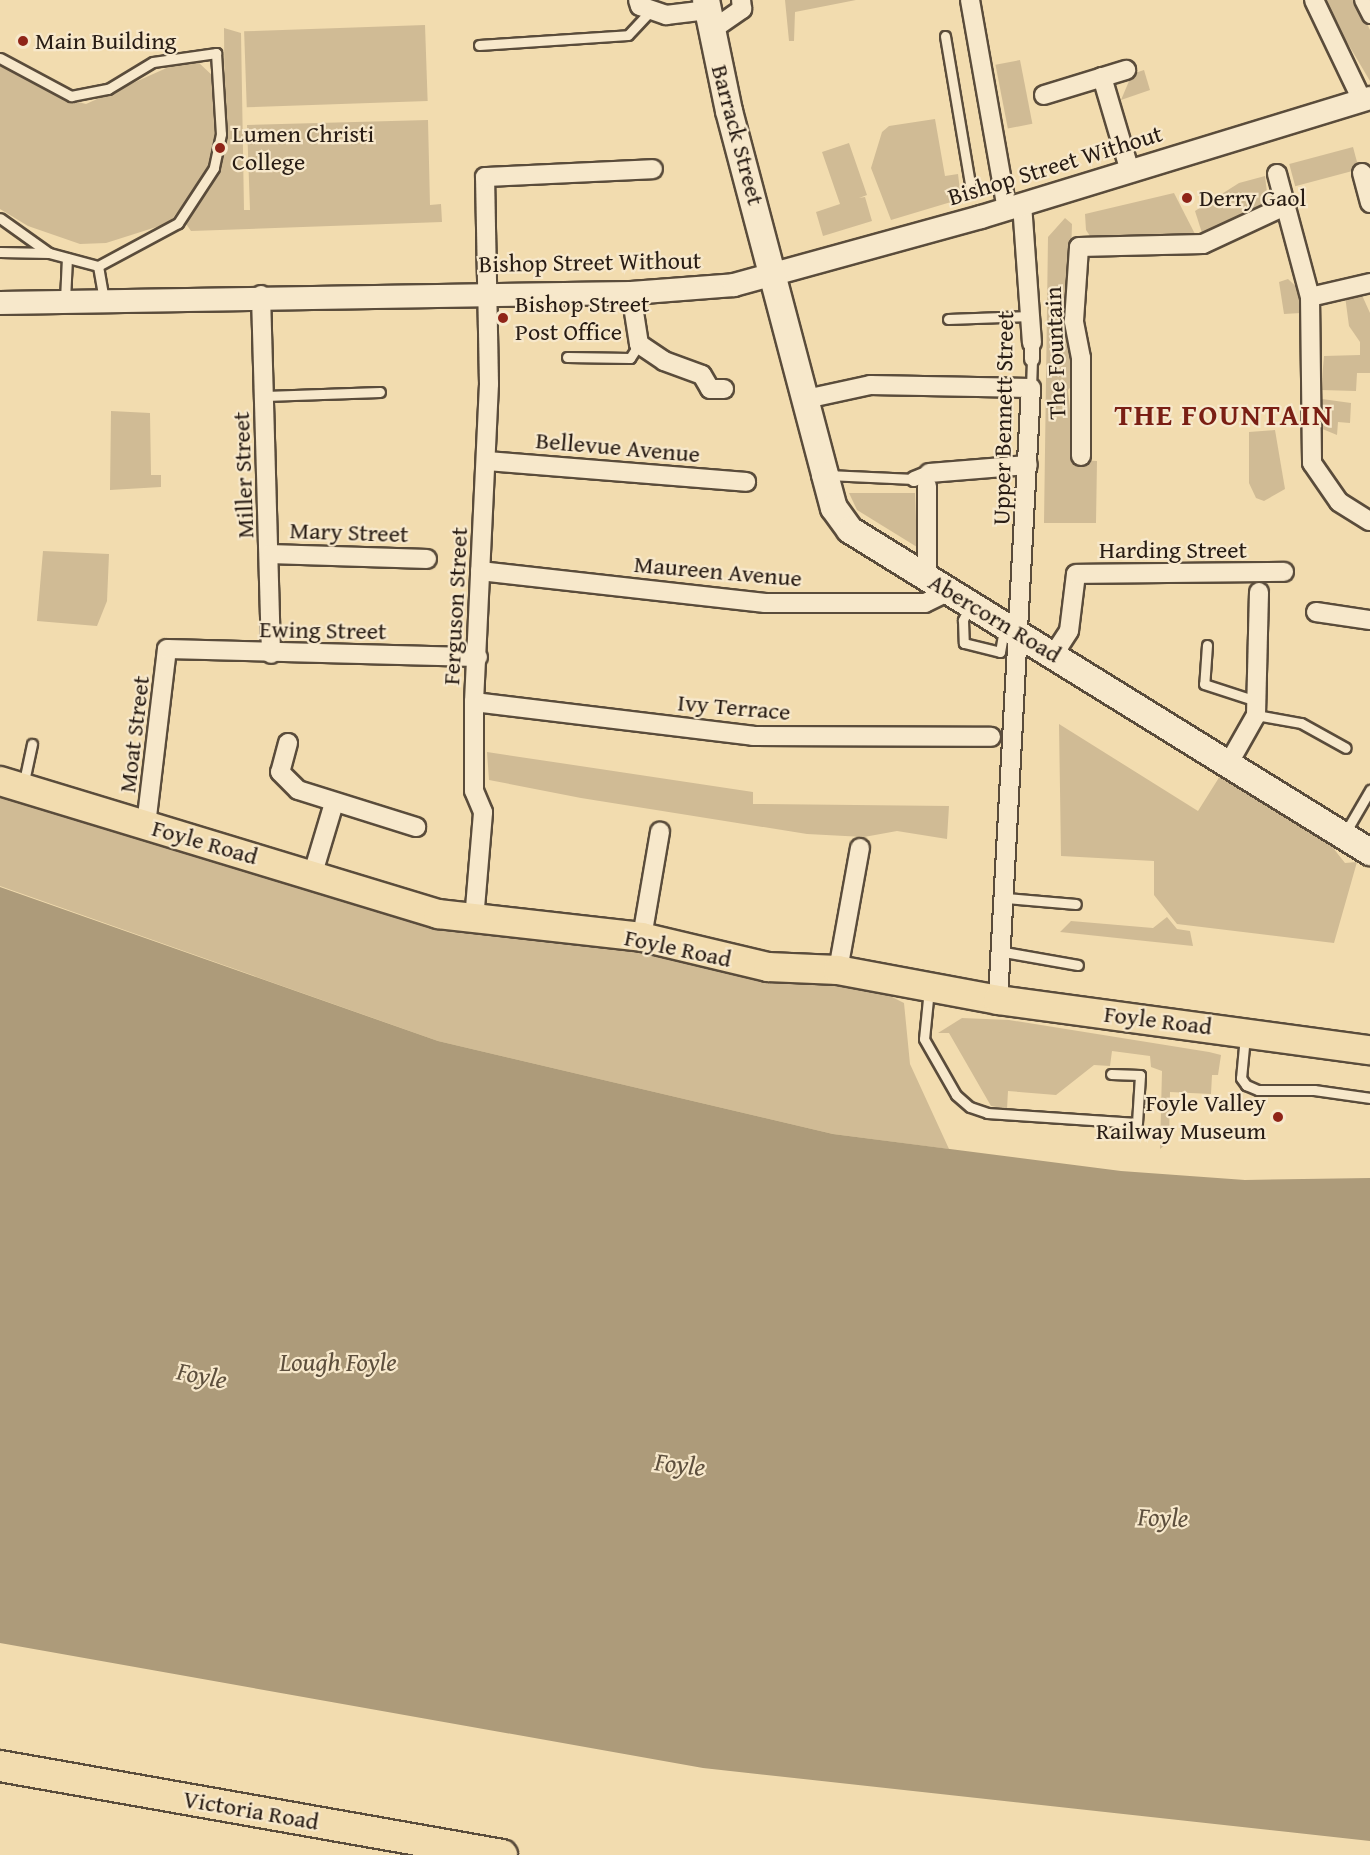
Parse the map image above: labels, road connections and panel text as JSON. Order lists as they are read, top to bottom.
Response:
{
  "streets": {
    "highway": ["Victoria Road"],
    "main road": ["Barrack Street", "Abercorn Road", "Foyle Road"],
    "street": [
      "Bishop Street Without",
      "The Fountain",
      "Upper Bennett Street",
      "Bellevue Avenue",
      "Miller Street",
      "Mary Street",
      "Harding Street",
      "Maureen Avenue",
      "Ferguson Street",
      "Ewing Street",
      "Ivy Terrace",
      "Moat Street"
    ]
  },
  "crossings": [
    ["Barrack Street", "Bishop Street Without"],
    ["Barrack Street", "Abercorn Road"],
    ["Bishop Street Without", "Upper Bennett Street"],
    ["Bishop Street Without", "Miller Street"],
    ["Bishop Street Without", "Ferguson Street"],
    ["Bishop Street Without", "Abercorn Road"],
    ["Upper Bennett Street", "Abercorn Road"],
    ["Upper Bennett Street", "Foyle Road"],
    ["Bellevue Avenue", "Ferguson Street"],
    ["Miller Street", "Mary Street"],
    ["Miller Street", "Ewing Street"],
    ["Harding Street", "Abercorn Road"],
    ["Maureen Avenue", "Ferguson Street"],
    ["Maureen Avenue", "Abercorn Road"],
    ["Ferguson Street", "Ewing Street"],
    ["Ferguson Street", "Ivy Terrace"],
    ["Ferguson Street", "Foyle Road"],
    ["Ewing Street", "Moat Street"],
    ["Moat Street", "Foyle Road"]
  ],
  "districts": ["THE FOUNTAIN"],
  "water": ["Lough Foyle", "Foyle"],
  "places": [
    "Main Building",
    "Lumen Christi College",
    "Derry Gaol",
    "Bishop Street Post Office",
    "Foyle Valley Railway Museum"
  ]
}
